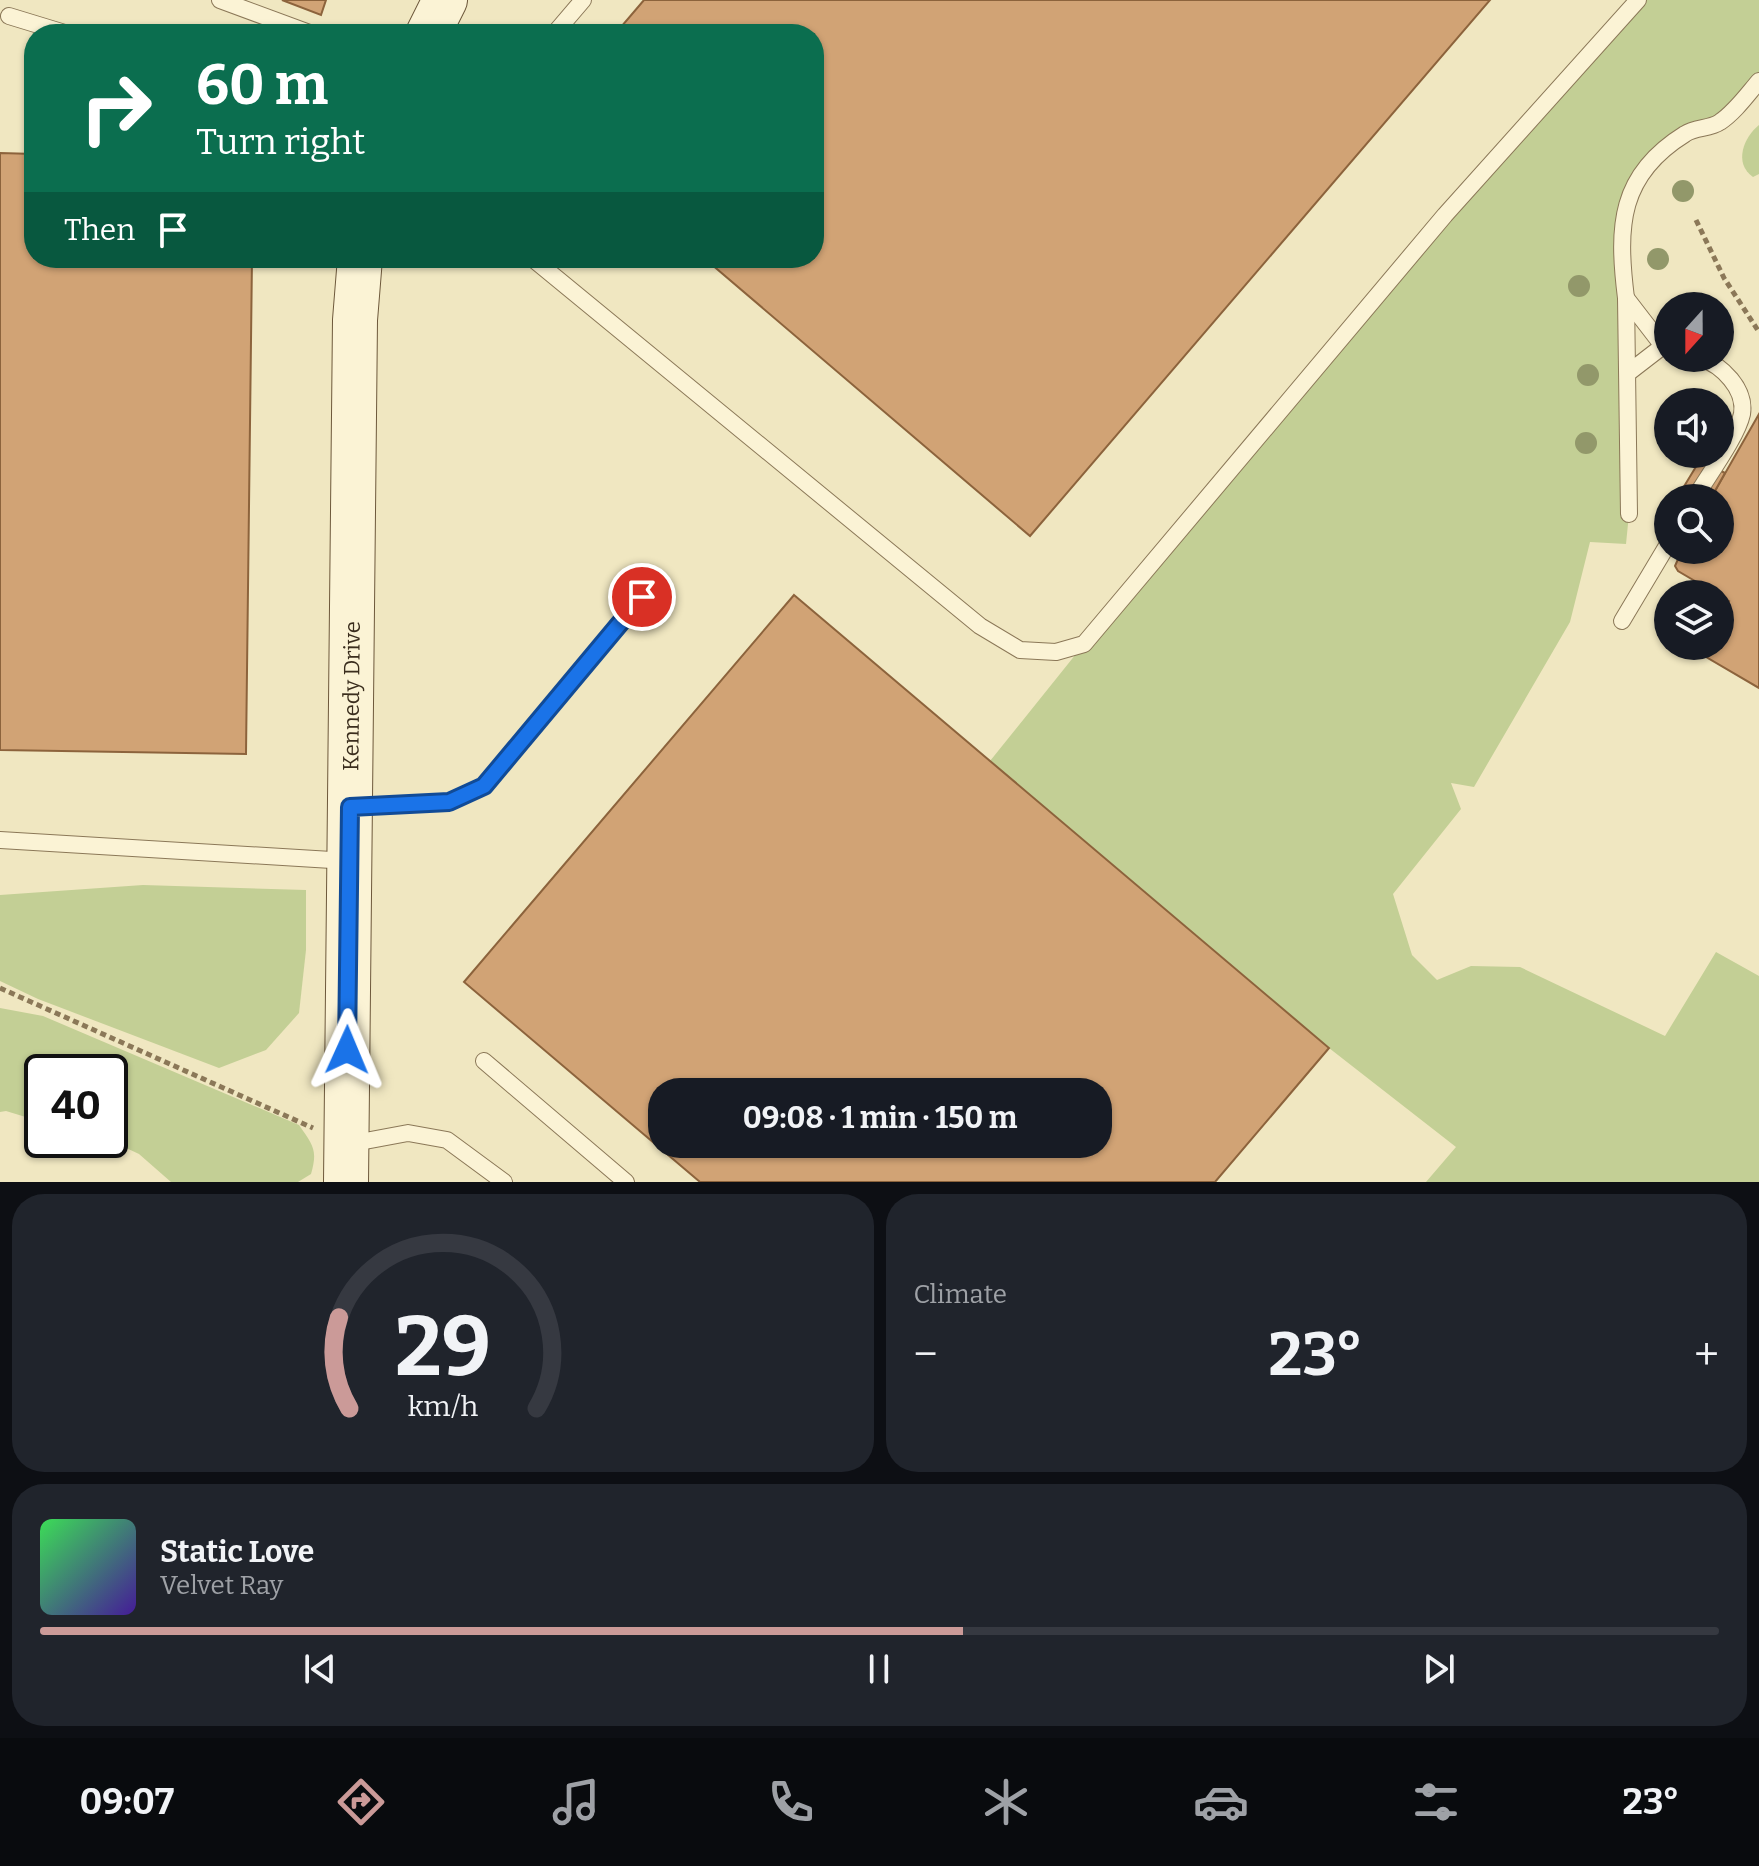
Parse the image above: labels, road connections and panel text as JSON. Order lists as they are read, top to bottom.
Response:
{
  "streets": {
    "street": ["Kennedy Drive"]
  },
  "north": "bottom",
  "page": {
    "turn": ["60 m", "Turn right"],
    "then": "Then",
    "limit": "40",
    "trip": "09:08 · 1 min · 150 m",
    "tile": "Climate",
    "heat": ["−", "23°", "+"],
    "song": ["Static Love", "Velvet Ray"],
    "tabs": ["09:07", "23°"],
    "gauge": ["29", "km/h"]
  }
}
